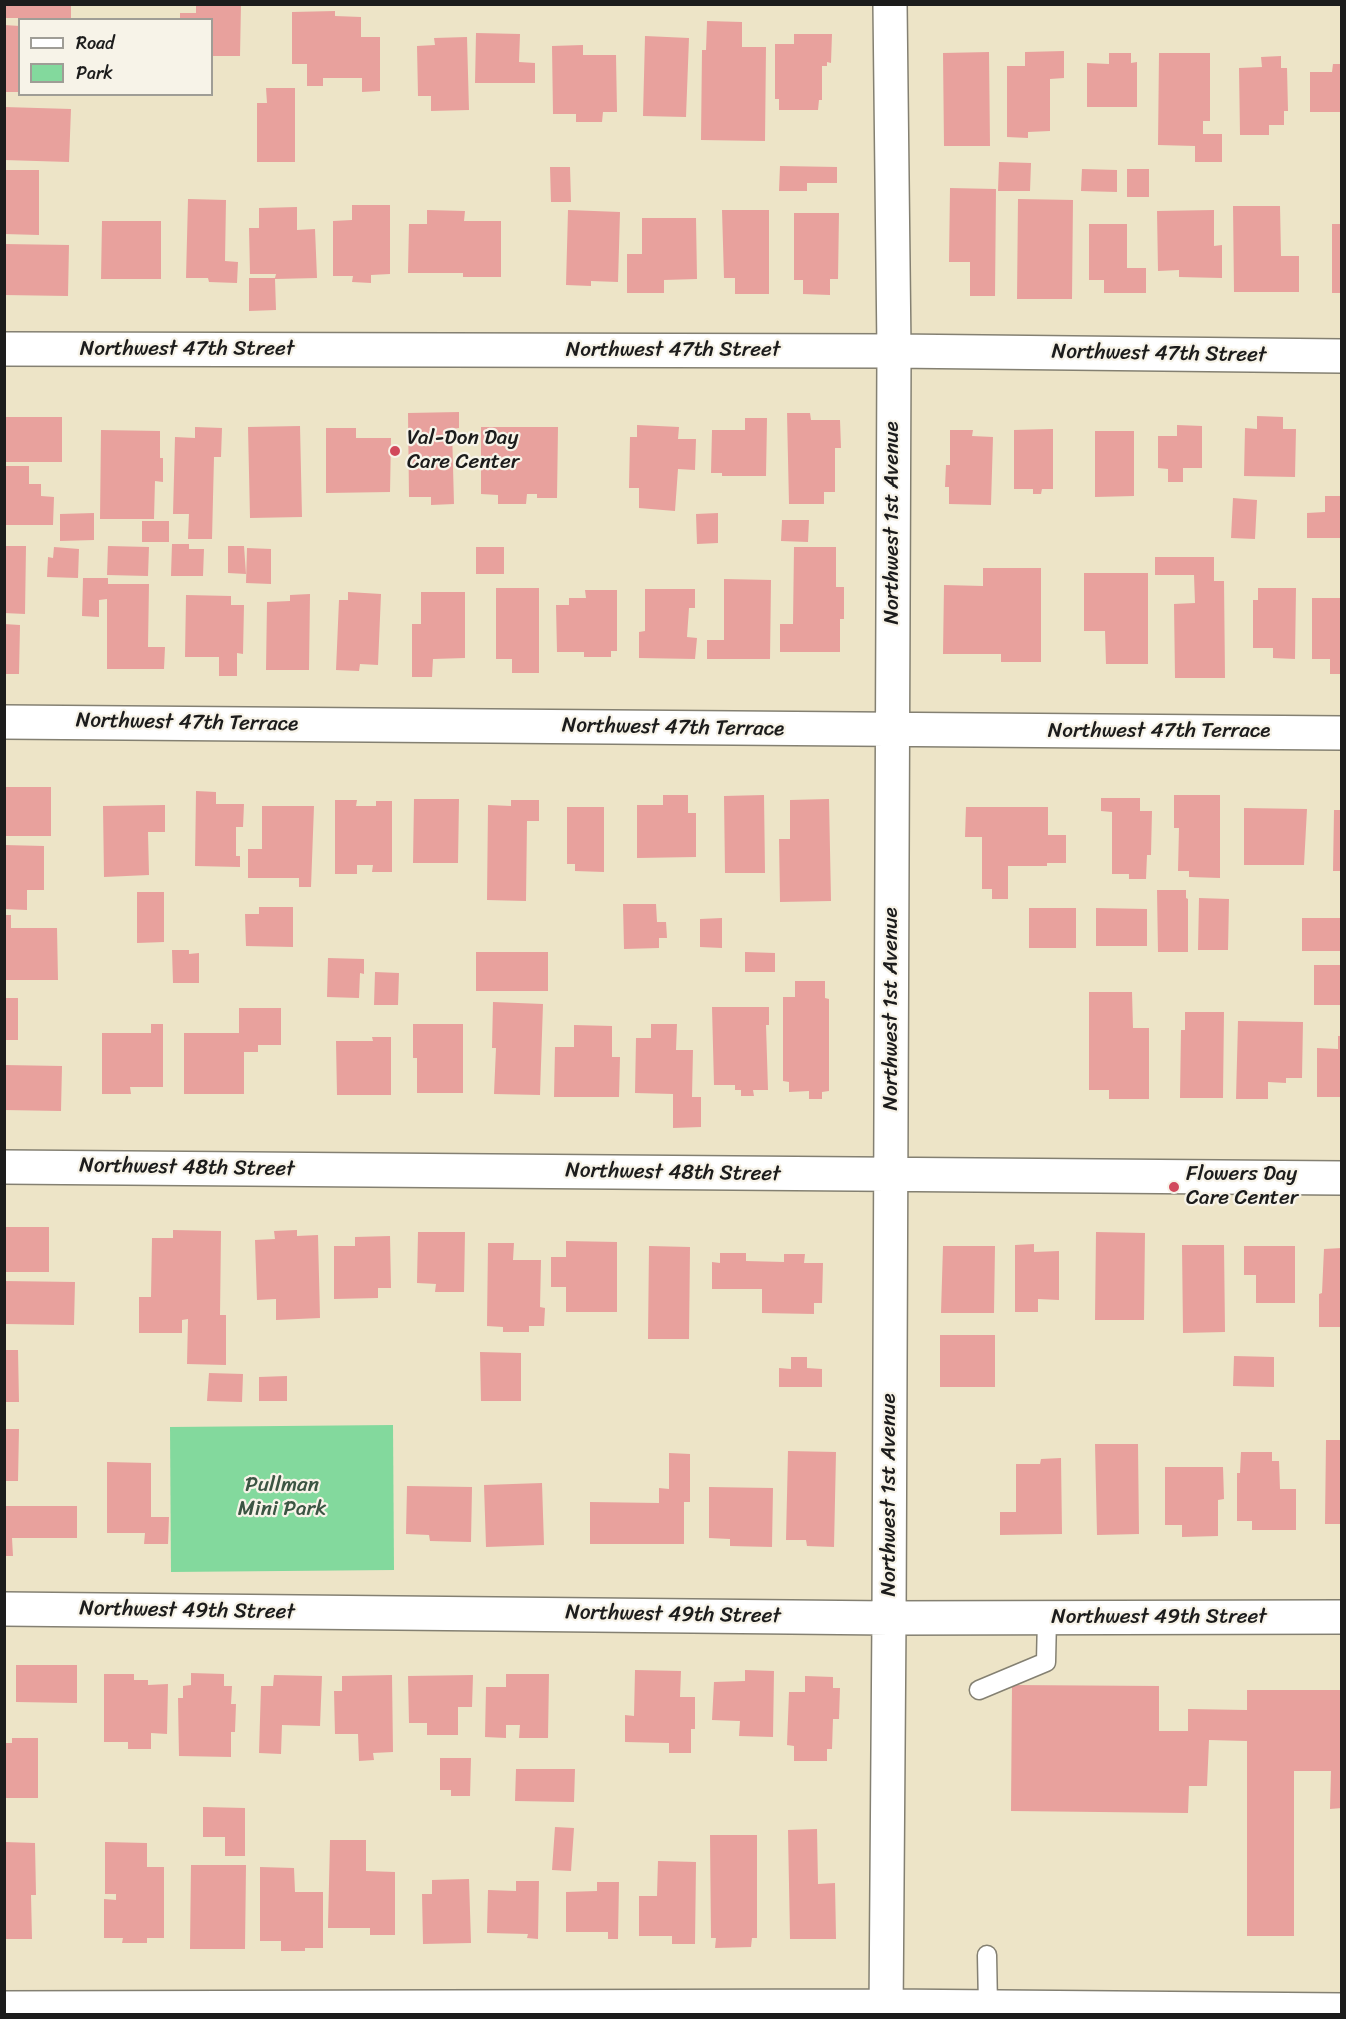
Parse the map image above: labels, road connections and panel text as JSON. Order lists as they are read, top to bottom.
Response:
{
  "streets": {
    "street": [
      "Northwest 47th Street",
      "Northwest 1st Avenue",
      "Northwest 47th Terrace",
      "Northwest 48th Street",
      "Northwest 49th Street"
    ]
  },
  "crossings": [
    ["Northwest 47th Street", "Northwest 1st Avenue"],
    ["Northwest 1st Avenue", "Northwest 47th Terrace"],
    ["Northwest 1st Avenue", "Northwest 48th Street"],
    ["Northwest 1st Avenue", "Northwest 49th Street"]
  ],
  "parks": ["Pullman Mini Park"],
  "places": ["Val-Don Day Care Center", "Flowers Day Care Center"],
  "legend": ["Road", "Park"]
}
